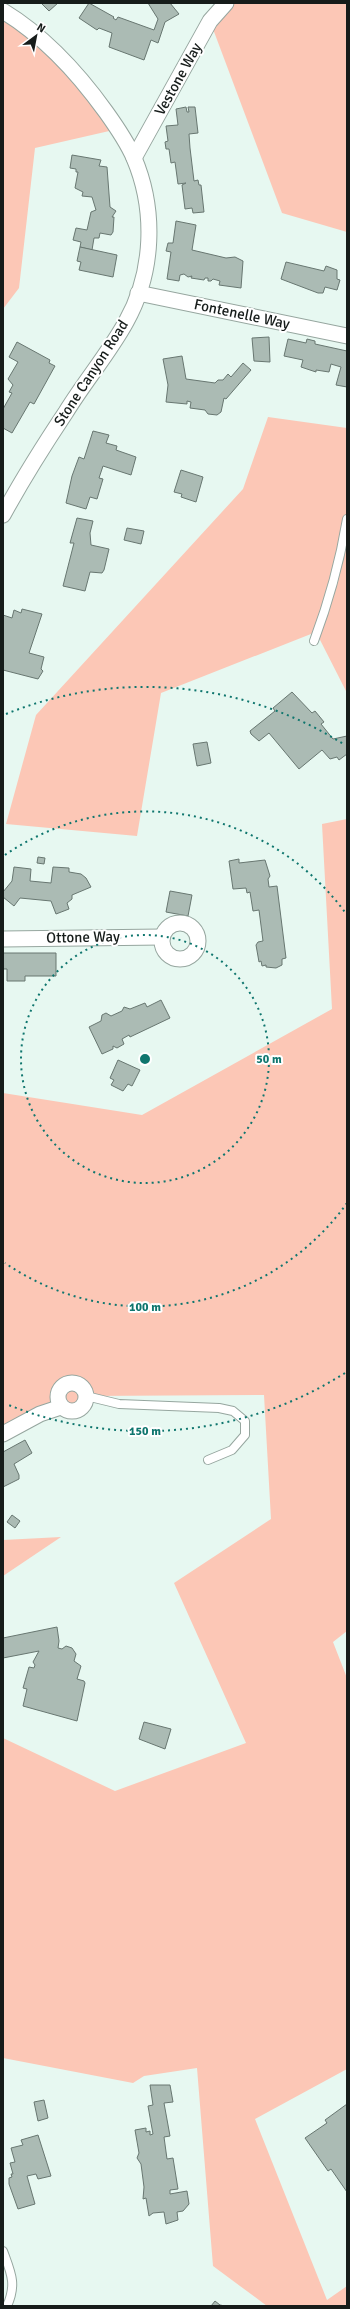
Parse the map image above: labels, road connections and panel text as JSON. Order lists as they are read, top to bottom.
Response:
{
  "streets": {
    "street": [
      "Vestone Way",
      "Fontenelle Way",
      "Stone Canyon Road",
      "Ottone Way"
    ]
  },
  "crossings": [
    ["Vestone Way", "Stone Canyon Road"],
    ["Fontenelle Way", "Stone Canyon Road"]
  ],
  "north": "top right",
  "rings": ["50 m", "100 m", "150 m"]
}
